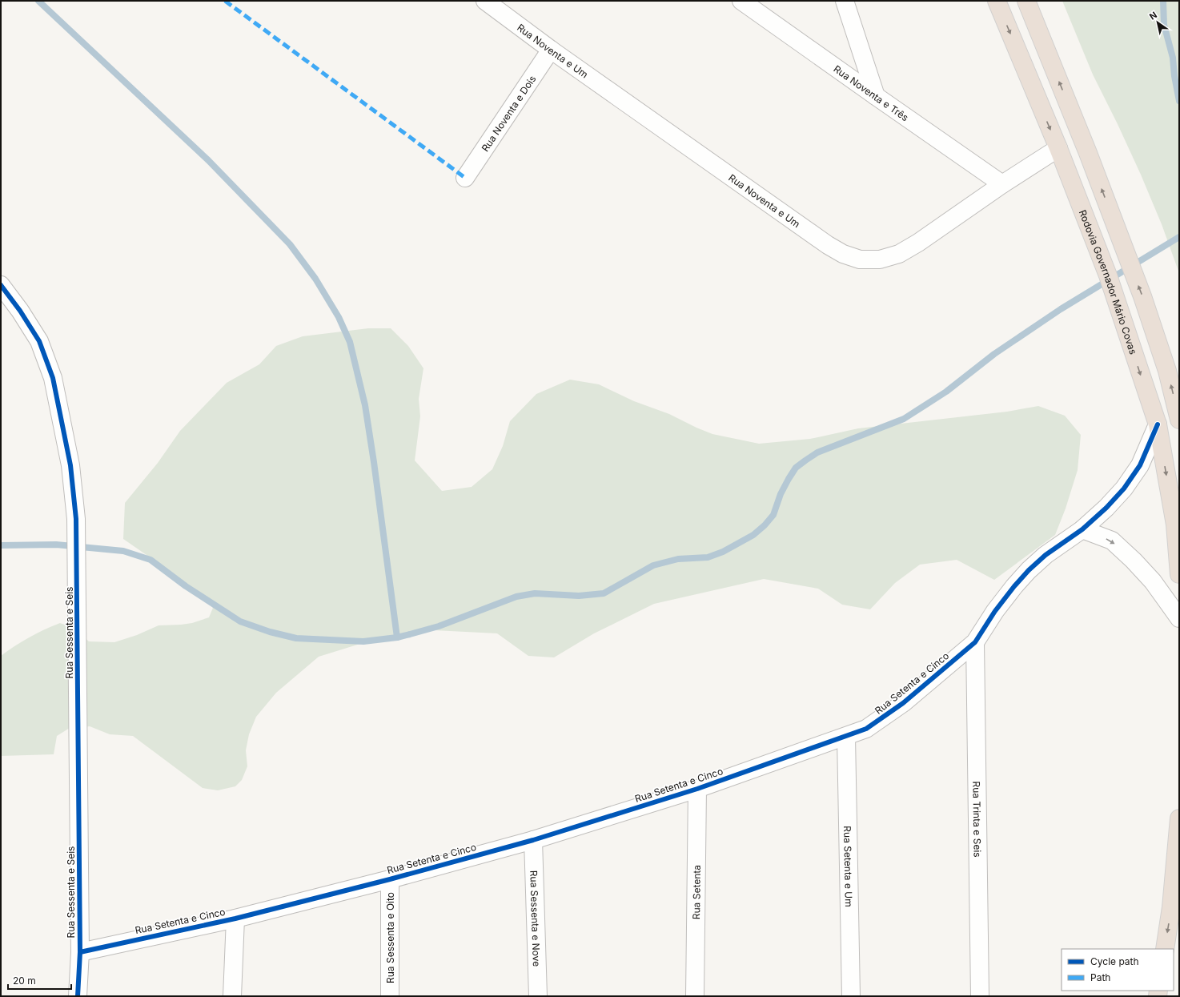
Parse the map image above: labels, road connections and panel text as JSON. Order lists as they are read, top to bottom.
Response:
{
  "streets": {
    "highway": ["Rodovia Governador Mário Covas"],
    "street": [
      "Rua Noventa e Um",
      "Rua Noventa e Três",
      "Rua Noventa e Dois",
      "Rua Sessenta e Seis",
      "Rua Setenta e Cinco",
      "Rua Trinta e Seis",
      "Rua Setenta e Um",
      "Rua Setenta",
      "Rua Sessenta e Nove",
      "Rua Sessenta e Oito"
    ]
  },
  "crossings": [
    ["Rua Noventa e Um", "Rua Noventa e Três"],
    ["Rua Noventa e Um", "Rua Noventa e Dois"],
    ["Rua Noventa e Um", "Rodovia Governador Mário Covas"],
    ["Rodovia Governador Mário Covas", "Rua Setenta e Cinco"],
    ["Rua Sessenta e Seis", "Rua Setenta e Cinco"],
    ["Rua Setenta e Cinco", "Rua Trinta e Seis"],
    ["Rua Setenta e Cinco", "Rua Setenta e Um"],
    ["Rua Setenta e Cinco", "Rua Setenta"],
    ["Rua Setenta e Cinco", "Rua Sessenta e Nove"],
    ["Rua Setenta e Cinco", "Rua Sessenta e Oito"]
  ],
  "legend": ["Cycle path", "Path"],
  "scale_bar": "20 m",
  "north": "top left"
}
